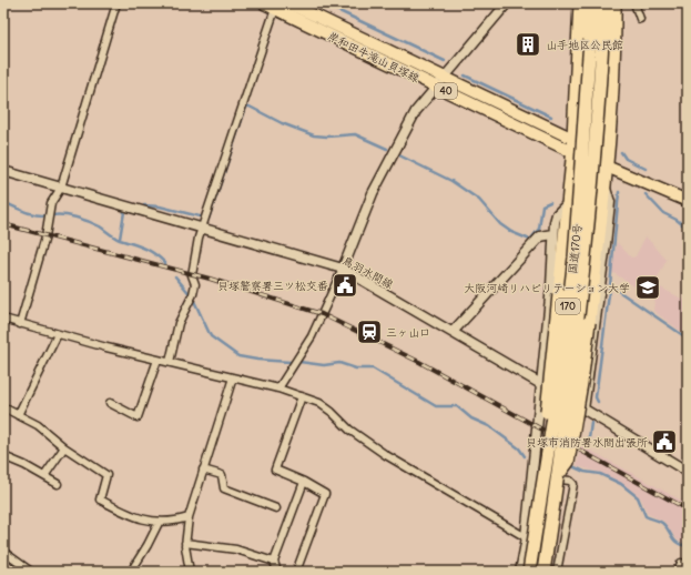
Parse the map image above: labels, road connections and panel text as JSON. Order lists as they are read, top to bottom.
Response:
{
  "streets": {
    "highway": ["国道170号", "170"],
    "main road": ["岸和田牛滝山貝塚線", "40"],
    "street": ["鳥羽水間線"]
  },
  "places": {
    "building": ["山手地区公民館"],
    "public building": ["貝塚警察署三ツ松交番", "貝塚市消防署水間出張所"],
    "school or university": ["大阪河崎リハビリテーション大学"],
    "station": ["三ヶ山口"]
  }
}
